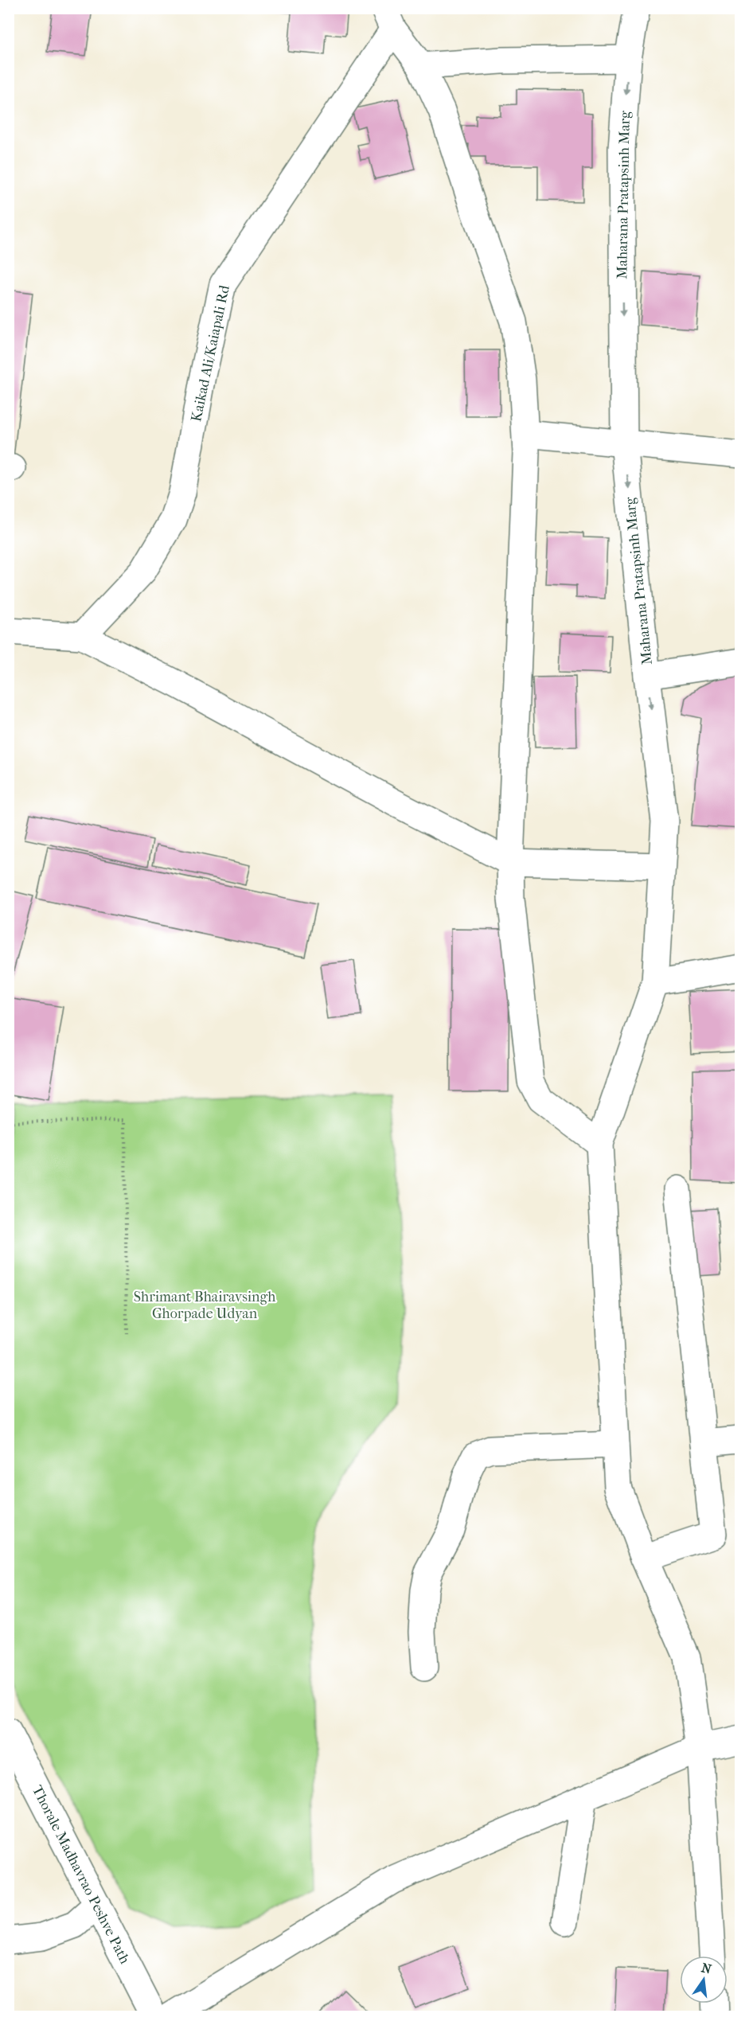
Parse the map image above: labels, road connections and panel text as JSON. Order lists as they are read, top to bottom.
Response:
{
  "streets": {
    "street": ["Maharana Pratapsinh Marg", "Kaikad Ali/Kaiapali Rd", "Thorale Madhavrao Peshve Path"]
  },
  "parks": ["Shrimant Bhairavsingh Ghorpade Udyan"],
  "north": "top"
}
